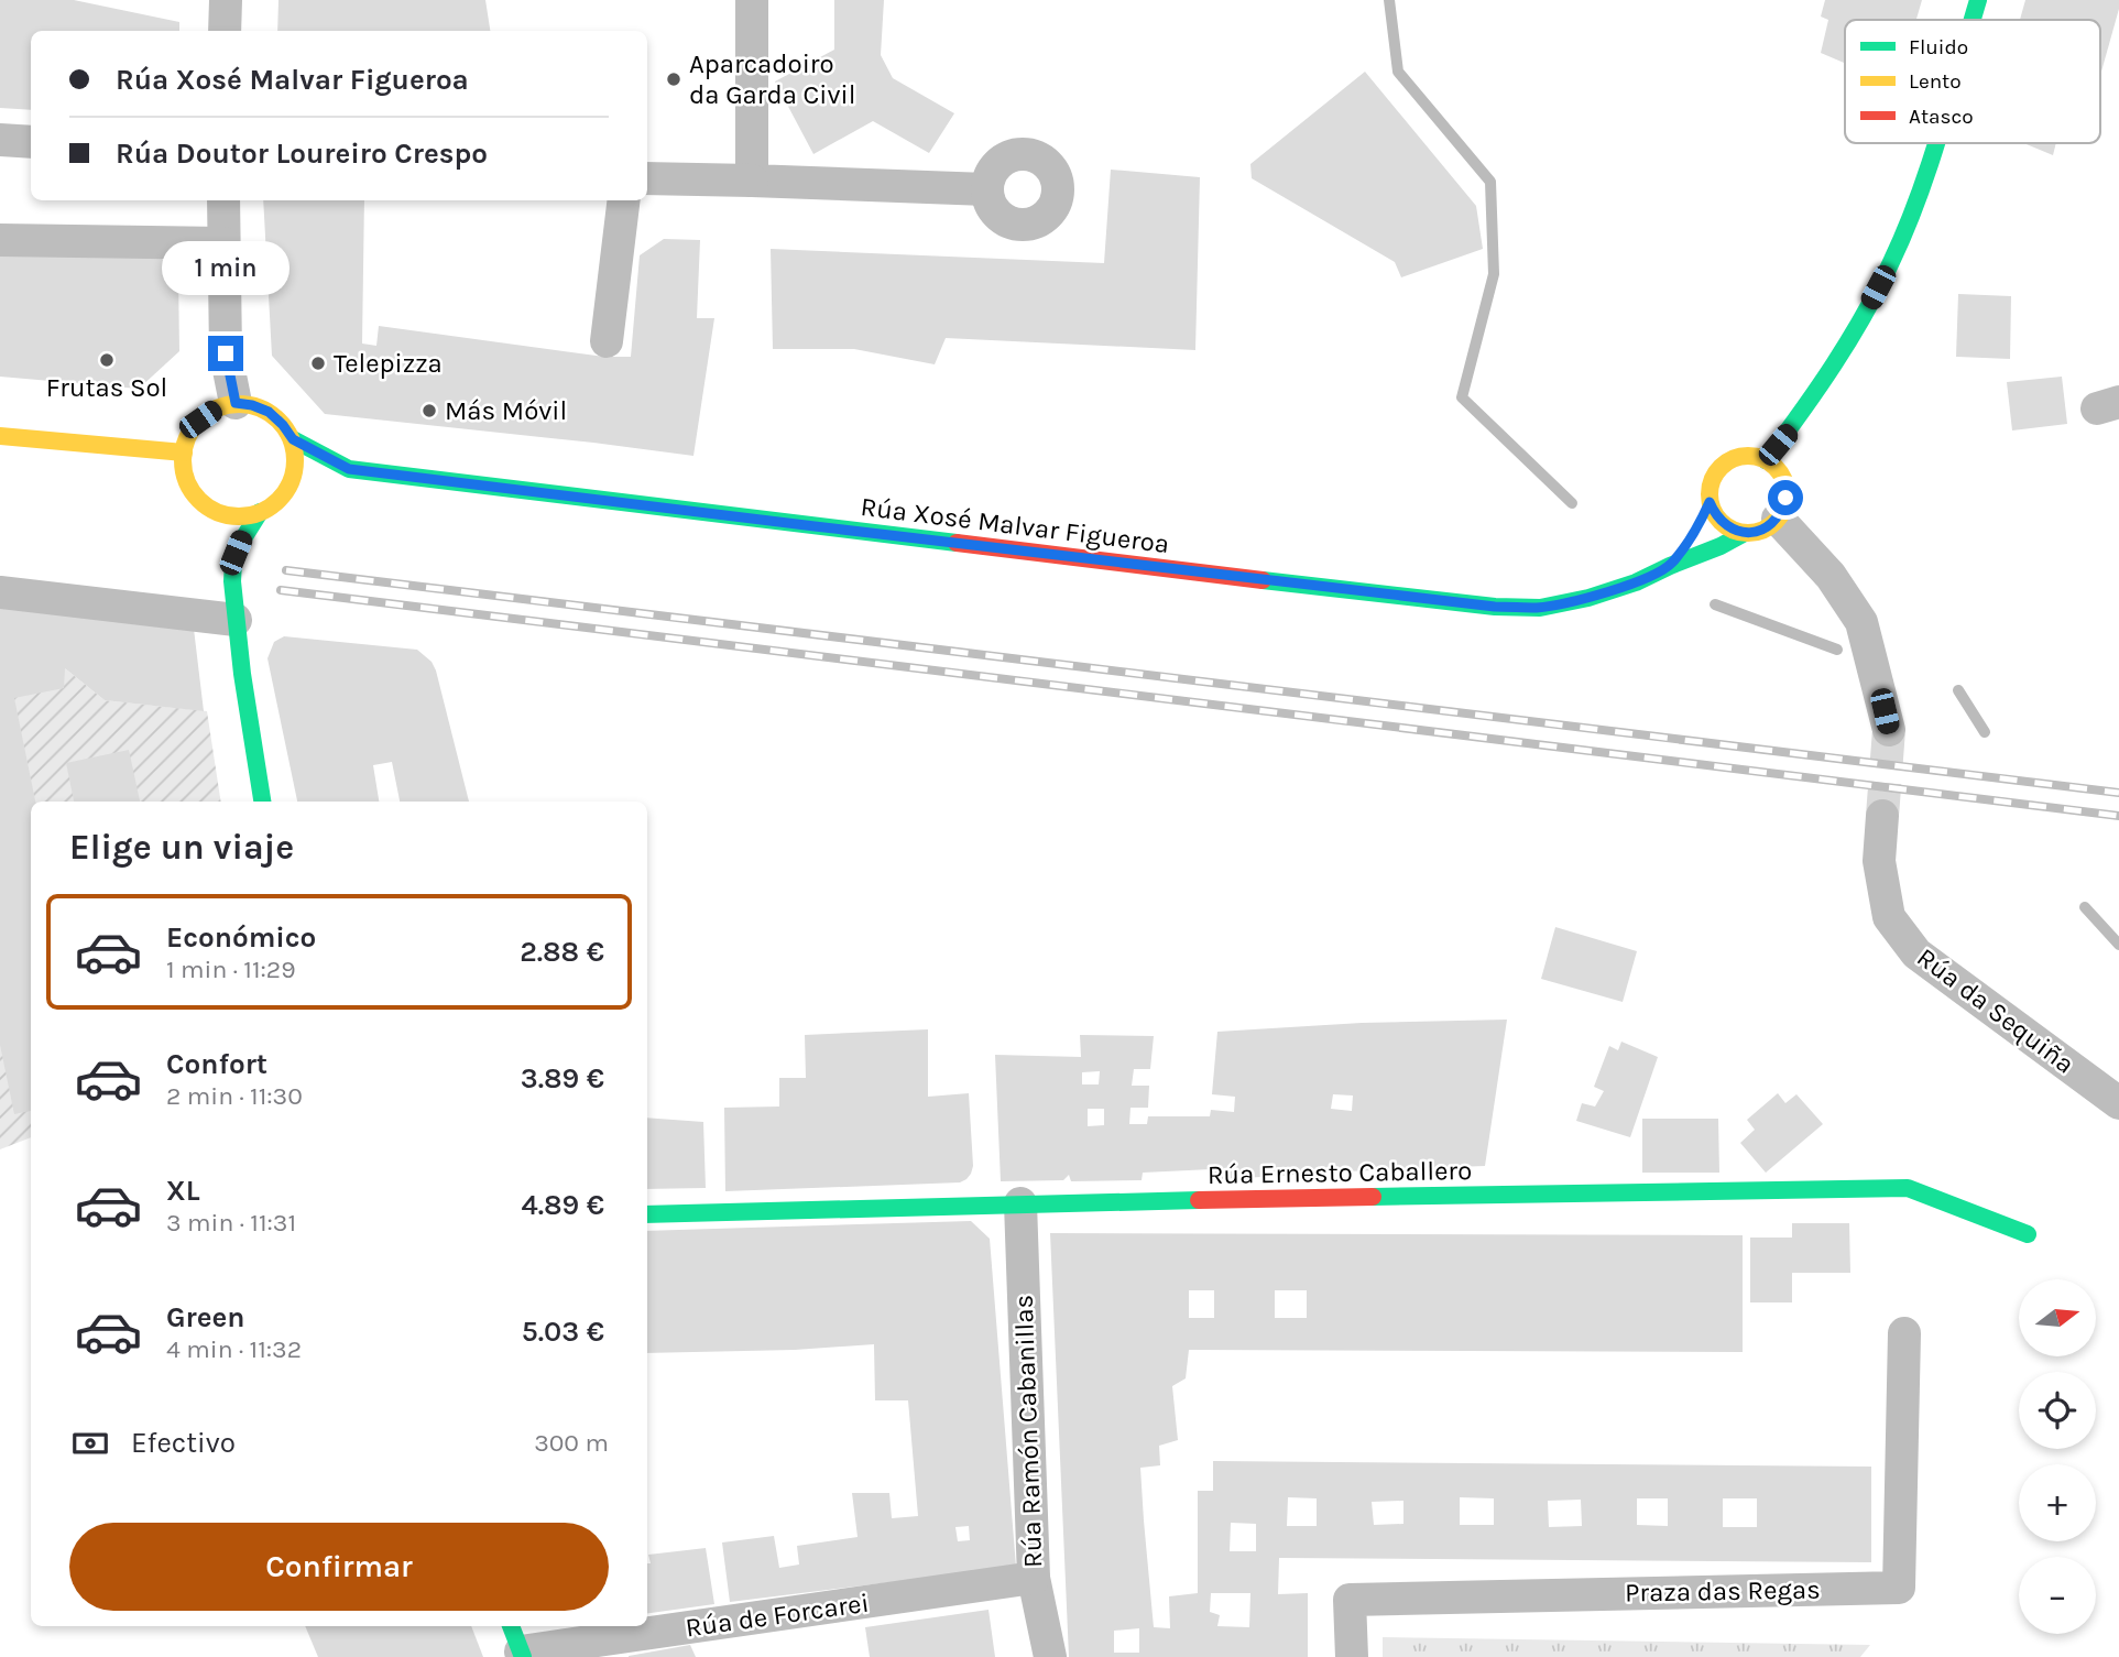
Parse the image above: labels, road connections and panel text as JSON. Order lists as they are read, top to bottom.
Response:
{
  "streets": {
    "main road": ["Rúa Xosé Malvar Figueroa", "Rúa Ernesto Caballero"],
    "street": [
      "Rúa da Sequiña",
      "Rúa Ramón Cabanillas",
      "Praza das Regas",
      "Rúa de Forcarei"
    ]
  },
  "crossings": [
    ["Rúa Ernesto Caballero", "Rúa Ramón Cabanillas"],
    ["Rúa Ramón Cabanillas", "Rúa de Forcarei"]
  ],
  "places": [
    "Aparcadoiro da Garda Civil",
    "Frutas Sol",
    "Telepizza",
    "Más Móvil"
  ],
  "legend": ["Fluido", "Lento", "Atasco"],
  "north": "right",
  "page": {
    "banner": ["Rúa Xosé Malvar Figueroa", "Rúa Doutor Loureiro Crespo"],
    "bubble": "1 min",
    "heading": "Elige un viaje",
    "list": [
      {
        "name": "Económico",
        "note": "1 min · 11:29",
        "value": "2.88 €"
      },
      {
        "name": "Confort",
        "note": "2 min · 11:30",
        "value": "3.89 €"
      },
      {
        "name": "XL",
        "note": "3 min · 11:31",
        "value": "4.89 €"
      },
      {
        "name": "Green",
        "note": "4 min · 11:32",
        "value": "5.03 €"
      }
    ],
    "map_buttons": ["+", "−"],
    "pay": ["Efectivo", "300 m"],
    "buttons": "Confirmar"
  }
}
